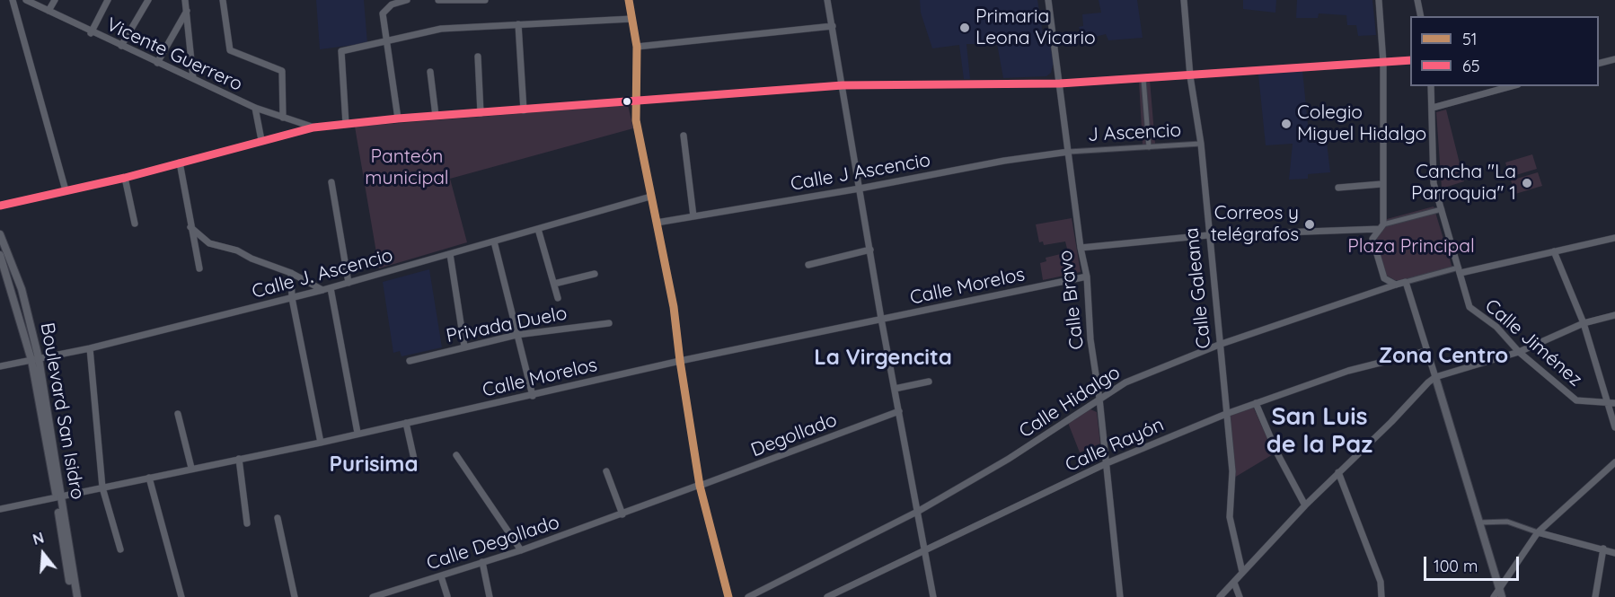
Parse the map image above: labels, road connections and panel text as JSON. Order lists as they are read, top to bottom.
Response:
{
  "streets": {
    "street": [
      "Vicente Guerrero",
      "J Ascencio",
      "Calle J Ascencio",
      "Calle J. Ascencio",
      "Calle Morelos",
      "Calle Galeana",
      "Calle Bravo",
      "Privada Duelo",
      "Calle Jiménez",
      "Calle Hidalgo",
      "Boulevard San Isidro",
      "Degollado",
      "Calle Rayón",
      "Calle Degollado"
    ]
  },
  "crossings": [
    ["J Ascencio", "Calle J Ascencio"],
    ["J Ascencio", "Calle Galeana"],
    ["J Ascencio", "Calle Bravo"],
    ["Calle J Ascencio", "Calle Bravo"],
    ["Calle J. Ascencio", "Boulevard San Isidro"],
    ["Calle Morelos", "Calle Bravo"],
    ["Calle Morelos", "Boulevard San Isidro"],
    ["Calle Galeana", "Calle Hidalgo"],
    ["Calle Galeana", "Calle Rayón"],
    ["Calle Bravo", "Calle Hidalgo"],
    ["Calle Bravo", "Calle Rayón"],
    ["Calle Jiménez", "Calle Hidalgo"],
    ["Degollado", "Calle Degollado"]
  ],
  "districts": [
    "Zona Centro",
    "La Virgencita",
    "San Luis de la Paz",
    "Purisima"
  ],
  "parks": ["Panteón municipal", "Plaza Principal"],
  "places": [
    "Primaria Leona Vicario",
    "Colegio Miguel Hidalgo",
    "Cancha \"La Parroquia\" 1",
    "Correos y telégrafos"
  ],
  "lines": ["transit line 51", "transit line 65"],
  "legend": ["51", "65"],
  "scale_bar": "100 m",
  "north": "top"
}
